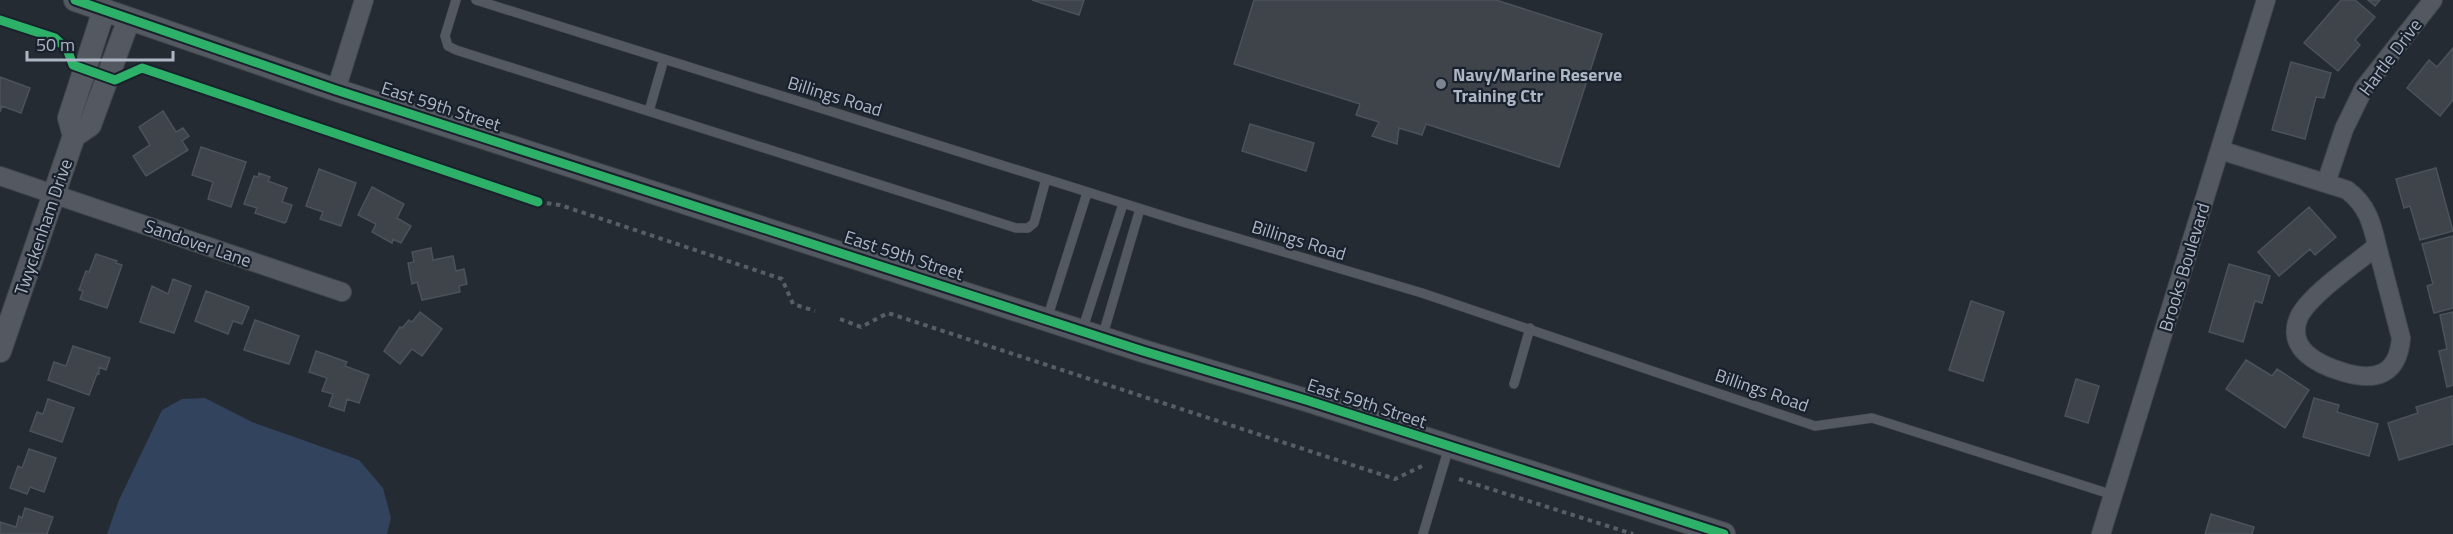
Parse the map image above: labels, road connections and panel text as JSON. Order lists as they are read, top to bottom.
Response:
{
  "streets": {
    "street": [
      "Hartle Drive",
      "East 59th Street",
      "Twyckenham Drive",
      "Sandover Lane",
      "Brooks Boulevard"
    ],
    "lane": ["Billings Road"]
  },
  "crossings": [
    ["Billings Road", "Brooks Boulevard"],
    ["East 59th Street", "Twyckenham Drive"],
    ["Twyckenham Drive", "Sandover Lane"]
  ],
  "places": ["Navy/Marine Reserve Training Ctr"],
  "scale_bar": "50 m"
}
